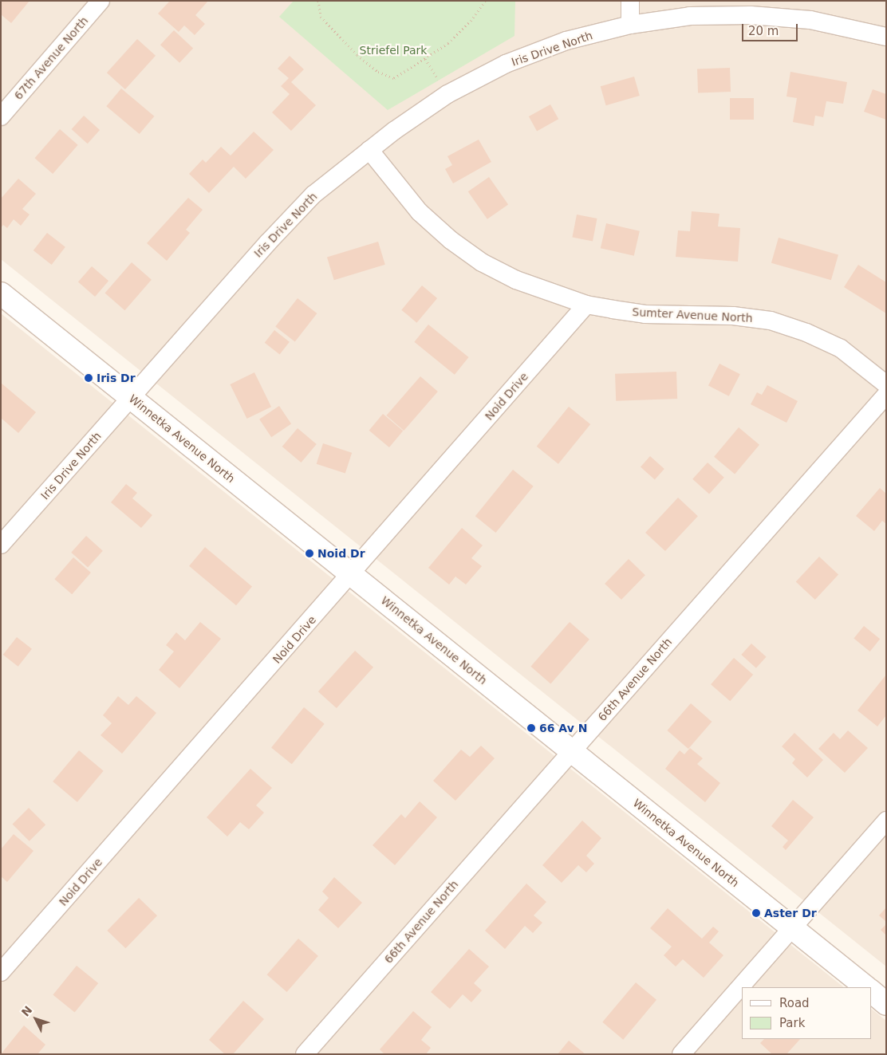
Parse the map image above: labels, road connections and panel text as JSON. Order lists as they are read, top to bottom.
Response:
{
  "streets": {
    "street": [
      "Iris Drive North",
      "67th Avenue North",
      "Sumter Avenue North",
      "Noid Drive",
      "Winnetka Avenue North",
      "66th Avenue North"
    ]
  },
  "crossings": [
    ["Iris Drive North", "Sumter Avenue North"],
    ["Iris Drive North", "Winnetka Avenue North"],
    ["Sumter Avenue North", "Noid Drive"],
    ["Noid Drive", "Winnetka Avenue North"],
    ["Winnetka Avenue North", "66th Avenue North"]
  ],
  "parks": ["Striefel Park"],
  "places": [
    "Iris Dr",
    "Noid Dr",
    "66 Av N",
    "Aster Dr"
  ],
  "legend": ["Road", "Park"],
  "scale_bar": "20 m",
  "north": "top left"
}
